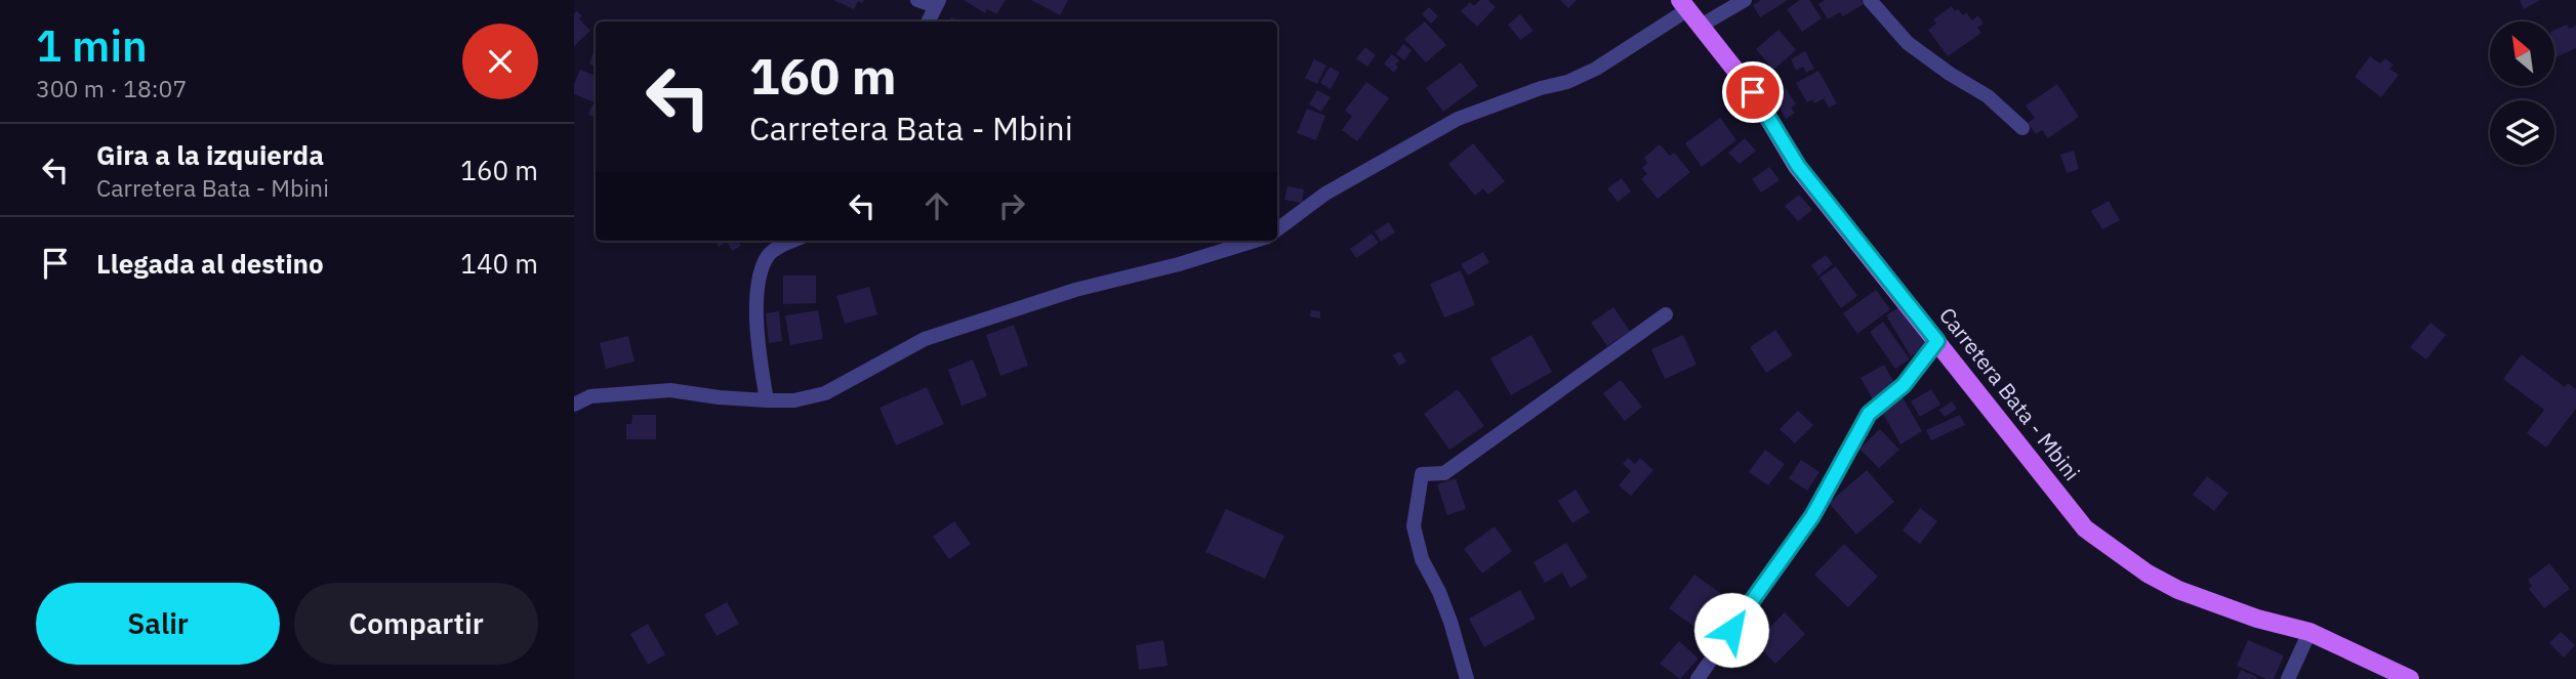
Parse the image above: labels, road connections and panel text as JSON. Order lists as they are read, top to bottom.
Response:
{
  "streets": {
    "main road": ["Carretera Bata - Mbini"]
  },
  "north": "top left",
  "page": {
    "heading": ["1 min", "300 m · 18:07"],
    "turn": ["160 m", "Carretera Bata - Mbini"],
    "list": [
      {
        "name": "Gira a la izquierda",
        "note": "Carretera Bata - Mbini",
        "value": "160 m"
      },
      {
        "name": "Llegada al destino",
        "value": "140 m"
      }
    ],
    "buttons": ["Salir", "Compartir"]
  }
}
